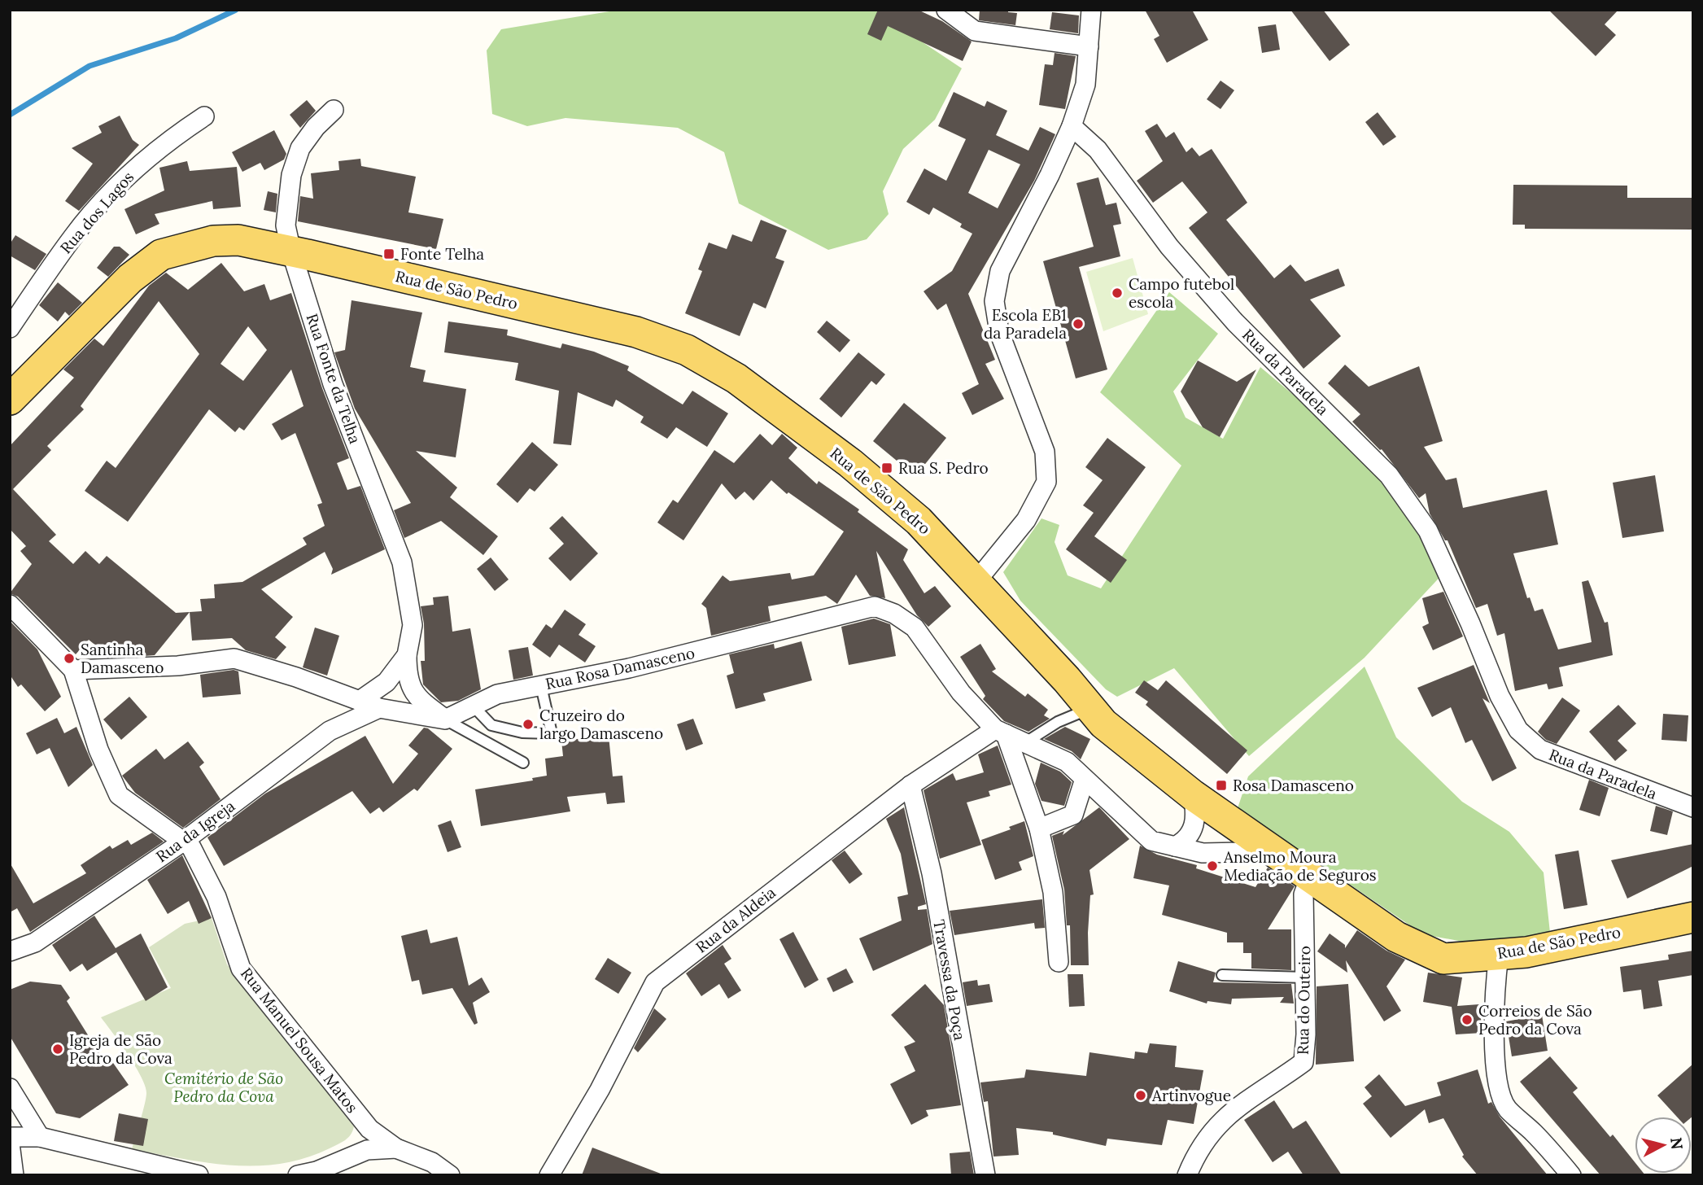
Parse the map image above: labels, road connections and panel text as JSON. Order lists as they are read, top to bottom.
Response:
{
  "streets": {
    "main road": ["Rua de São Pedro"],
    "street": [
      "Rua dos Lagos",
      "Rua da Paradela",
      "Rua Fonte da Telha",
      "Rua Rosa Damasceno",
      "Rua da Igreja",
      "Rua da Aldeia",
      "Travessa da Poça",
      "Rua do Outeiro",
      "Rua Manuel Sousa Matos"
    ]
  },
  "crossings": [
    ["Rua de São Pedro", "Rua Fonte da Telha"],
    ["Rua de São Pedro", "Rua Rosa Damasceno"],
    ["Rua de São Pedro", "Rua do Outeiro"],
    ["Rua Fonte da Telha", "Rua Rosa Damasceno"],
    ["Rua Rosa Damasceno", "Rua da Aldeia"],
    ["Rua da Igreja", "Rua Manuel Sousa Matos"],
    ["Rua da Aldeia", "Travessa da Poça"]
  ],
  "parks": ["Cemitério de São Pedro da Cova"],
  "places": {
    "transit": ["Fonte Telha", "Rua S. Pedro", "Rosa Damasceno"],
    "other": [
      "Campo futebol escola",
      "Escola EB1 da Paradela",
      "Santinha Damasceno",
      "Cruzeiro do largo Damasceno",
      "Anselmo Moura Mediação de Seguros",
      "Correios de São Pedro da Cova",
      "Igreja de São Pedro da Cova",
      "Artinvogue"
    ]
  },
  "north": "right"
}
